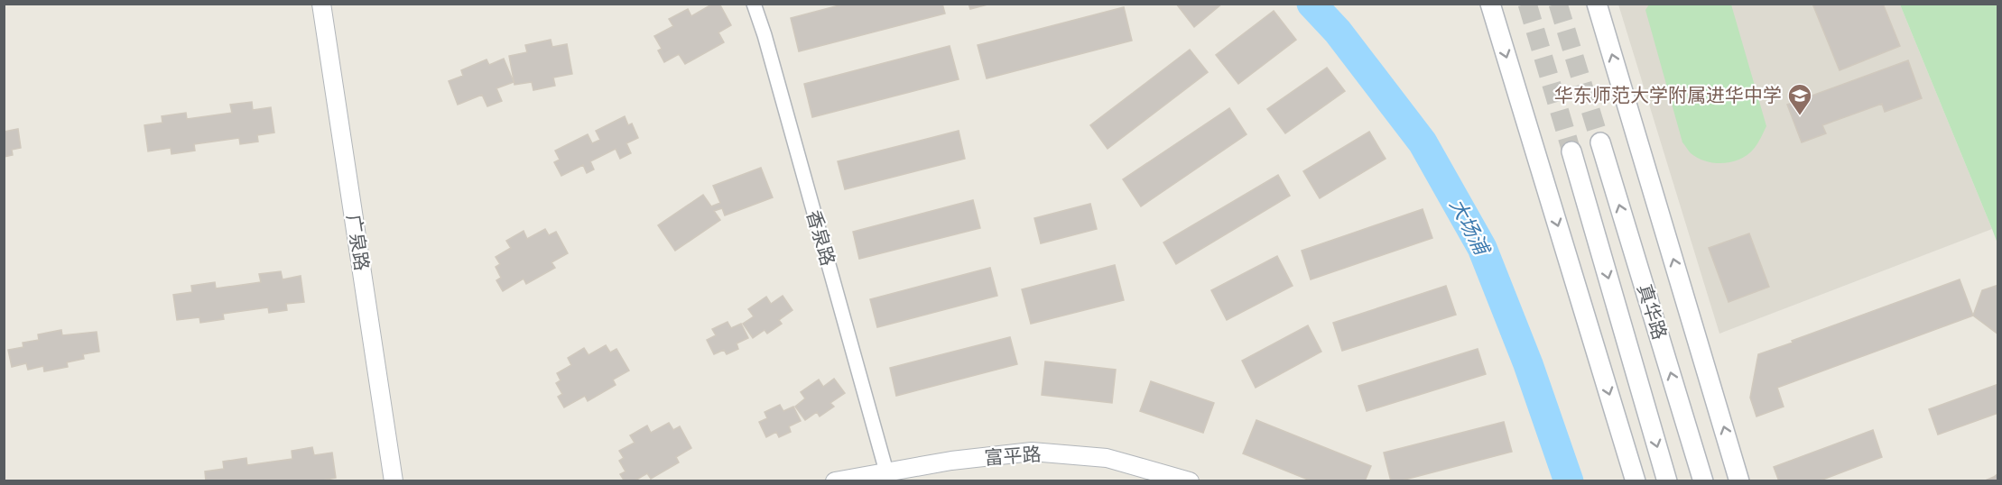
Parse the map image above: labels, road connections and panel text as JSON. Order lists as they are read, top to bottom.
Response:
{
  "streets": {
    "main road": ["真华路"],
    "street": ["香泉路", "广泉路", "富平路"]
  },
  "crossings": [
    ["香泉路", "富平路"]
  ],
  "water": ["大场浦"],
  "places": {
    "school or university": ["华东师范大学附属进华中学"]
  }
}
